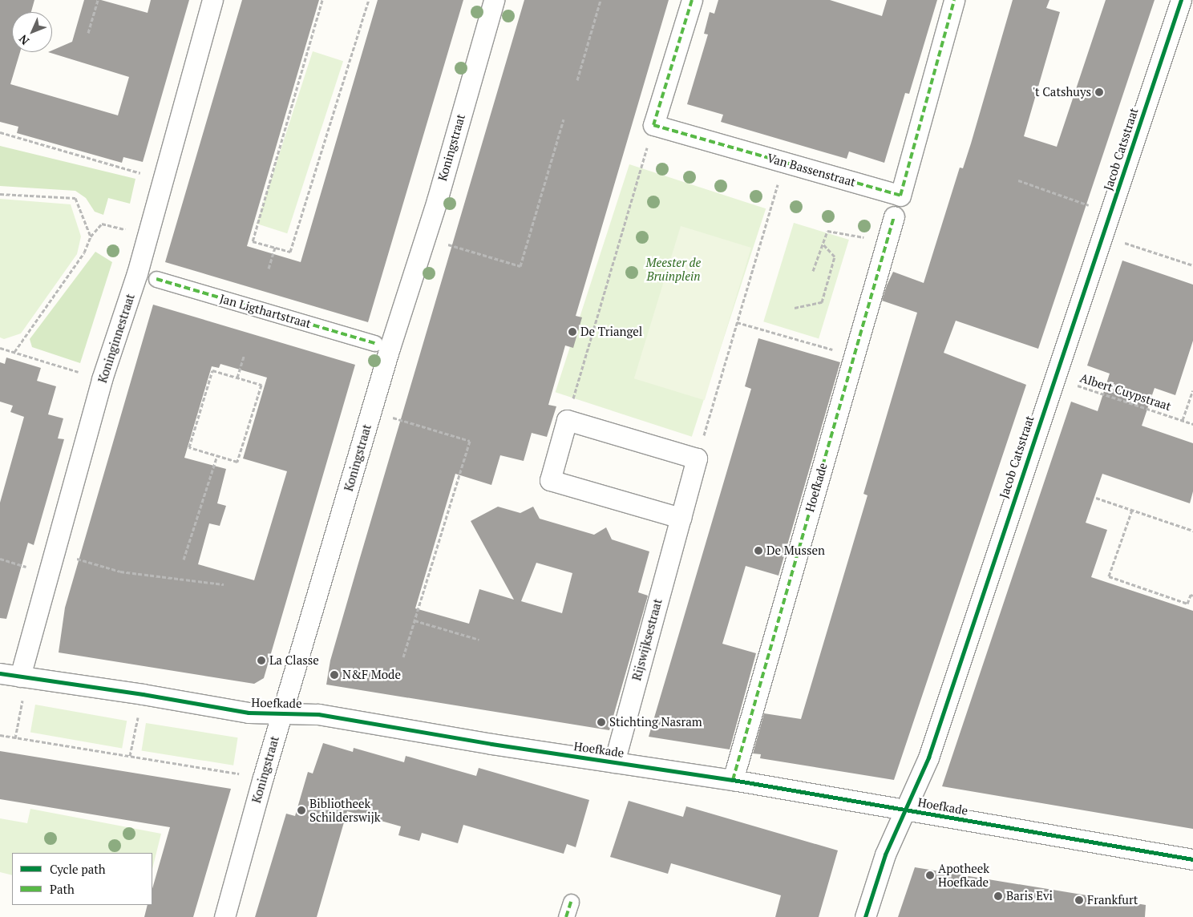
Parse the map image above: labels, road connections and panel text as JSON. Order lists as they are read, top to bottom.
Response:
{
  "streets": {
    "street": [
      "Koningstraat",
      "Jacob Catsstraat",
      "Van Bassenstraat",
      "Jan Ligthartstraat",
      "Koninginnestraat",
      "Hoefkade",
      "Rijswijksestraat"
    ],
    "path": ["Albert Cuypstraat"]
  },
  "crossings": [
    ["Koningstraat", "Hoefkade"],
    ["Jacob Catsstraat", "Albert Cuypstraat"],
    ["Jacob Catsstraat", "Hoefkade"],
    ["Koninginnestraat", "Hoefkade"],
    ["Hoefkade", "Rijswijksestraat"]
  ],
  "parks": ["Meester de Bruinplein"],
  "places": [
    "'t Catshuys",
    "De Triangel",
    "De Mussen",
    "La Classe",
    "N&F Mode",
    "Stichting Nasram",
    "Bibliotheek Schilderswijk",
    "Apotheek Hoefkade",
    "Baris Evi",
    "Frankfurt"
  ],
  "legend": ["Cycle path", "Path"],
  "north": "bottom left"
}
